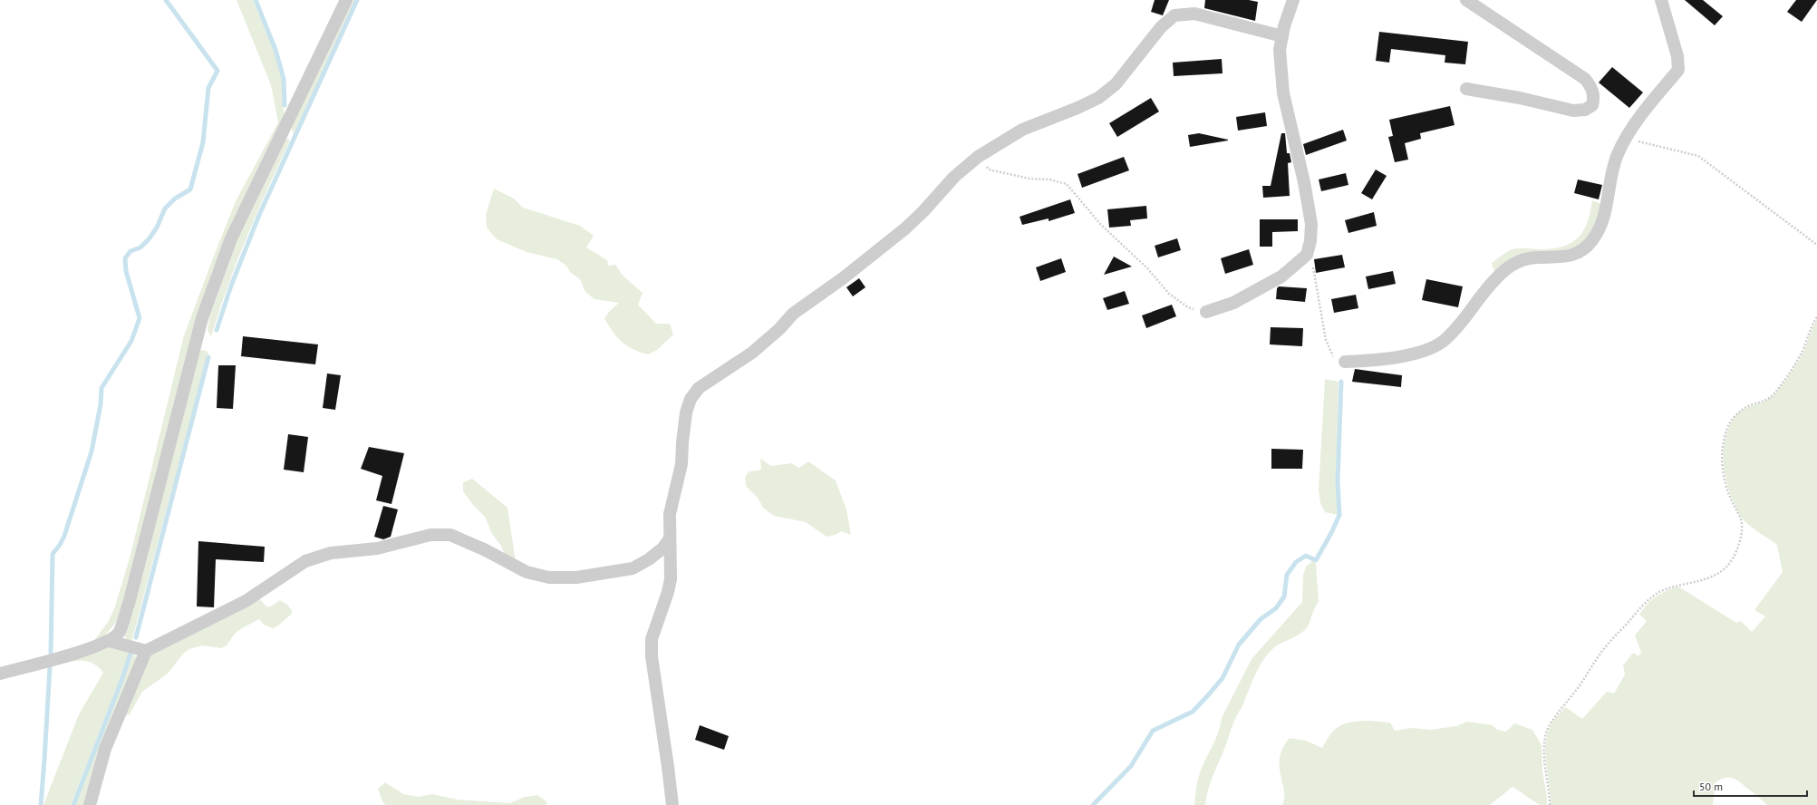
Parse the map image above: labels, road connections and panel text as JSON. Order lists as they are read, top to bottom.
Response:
{
  "scale_bar": "50 m"
}
